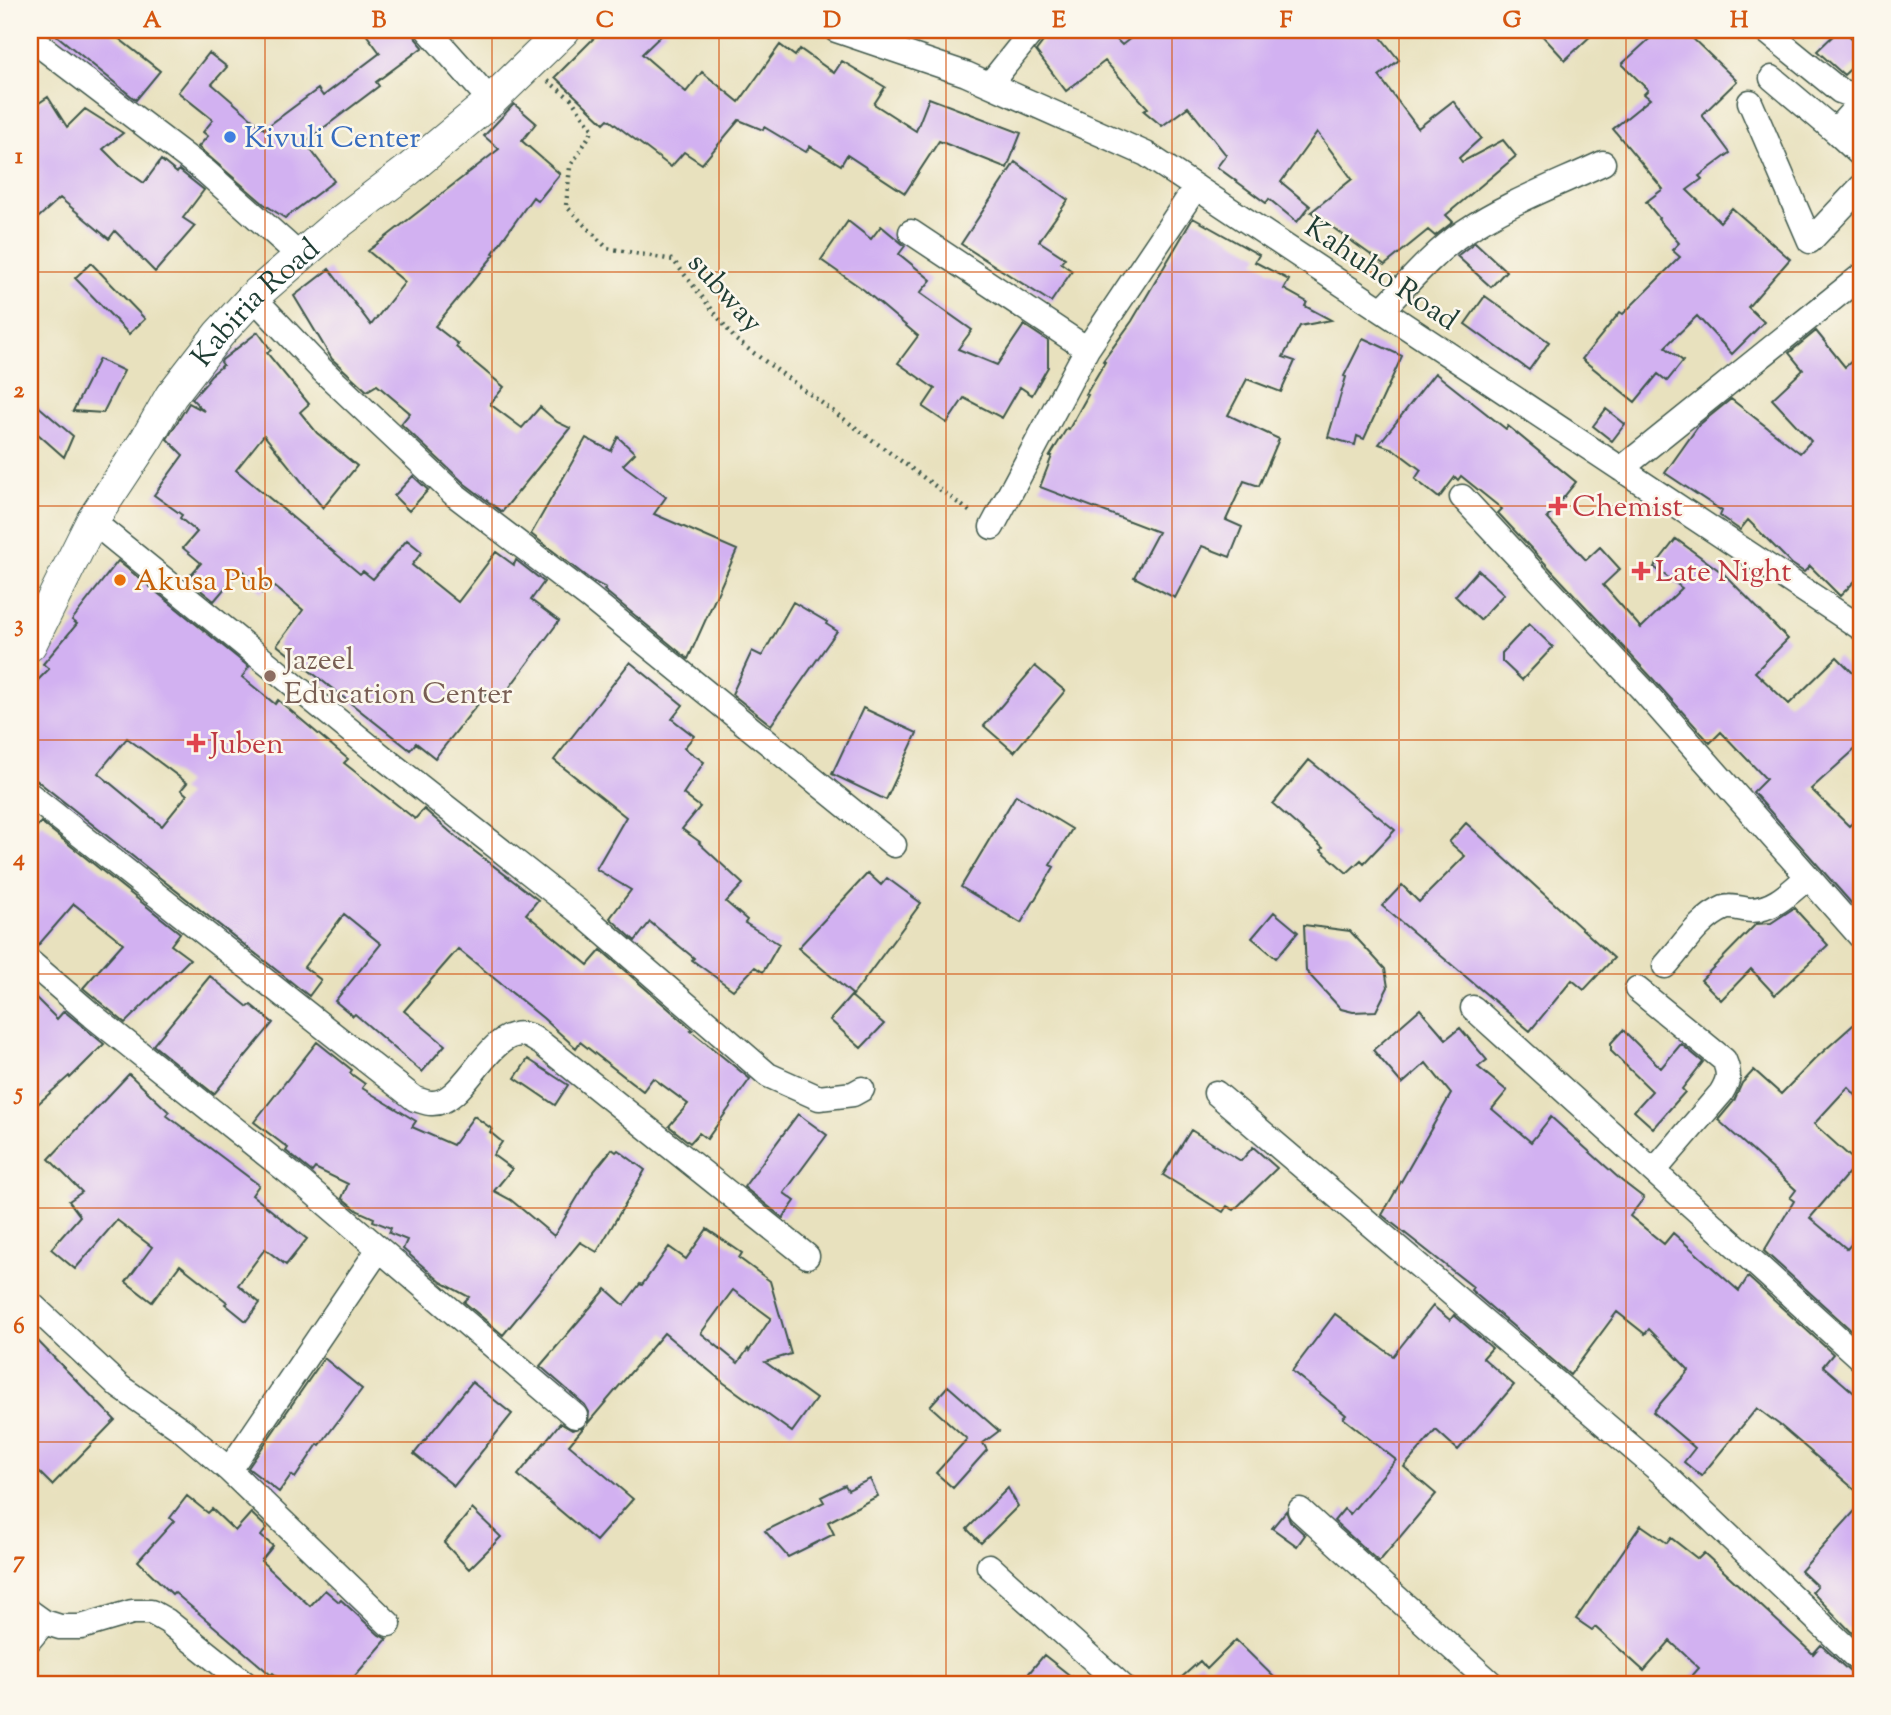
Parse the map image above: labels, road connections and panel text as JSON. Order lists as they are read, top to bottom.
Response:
{
  "streets": {
    "main road": ["Kabiria Road"],
    "street": ["Kahuho Road"],
    "path": ["subway"]
  },
  "crossings": [
    ["subway", "Kabiria Road"]
  ],
  "places": {
    "other": ["Kivuli Center", "Akusa Pub", "Jazeel Education Center"],
    "health": ["Chemist", "Late Night", "Juben"]
  },
  "grid": {
    "columns": [
      "A",
      "B",
      "C",
      "D",
      "E",
      "F",
      "G",
      "H"
    ],
    "rows": [
      "1",
      "2",
      "3",
      "4",
      "5",
      "6",
      "7"
    ]
  }
}
